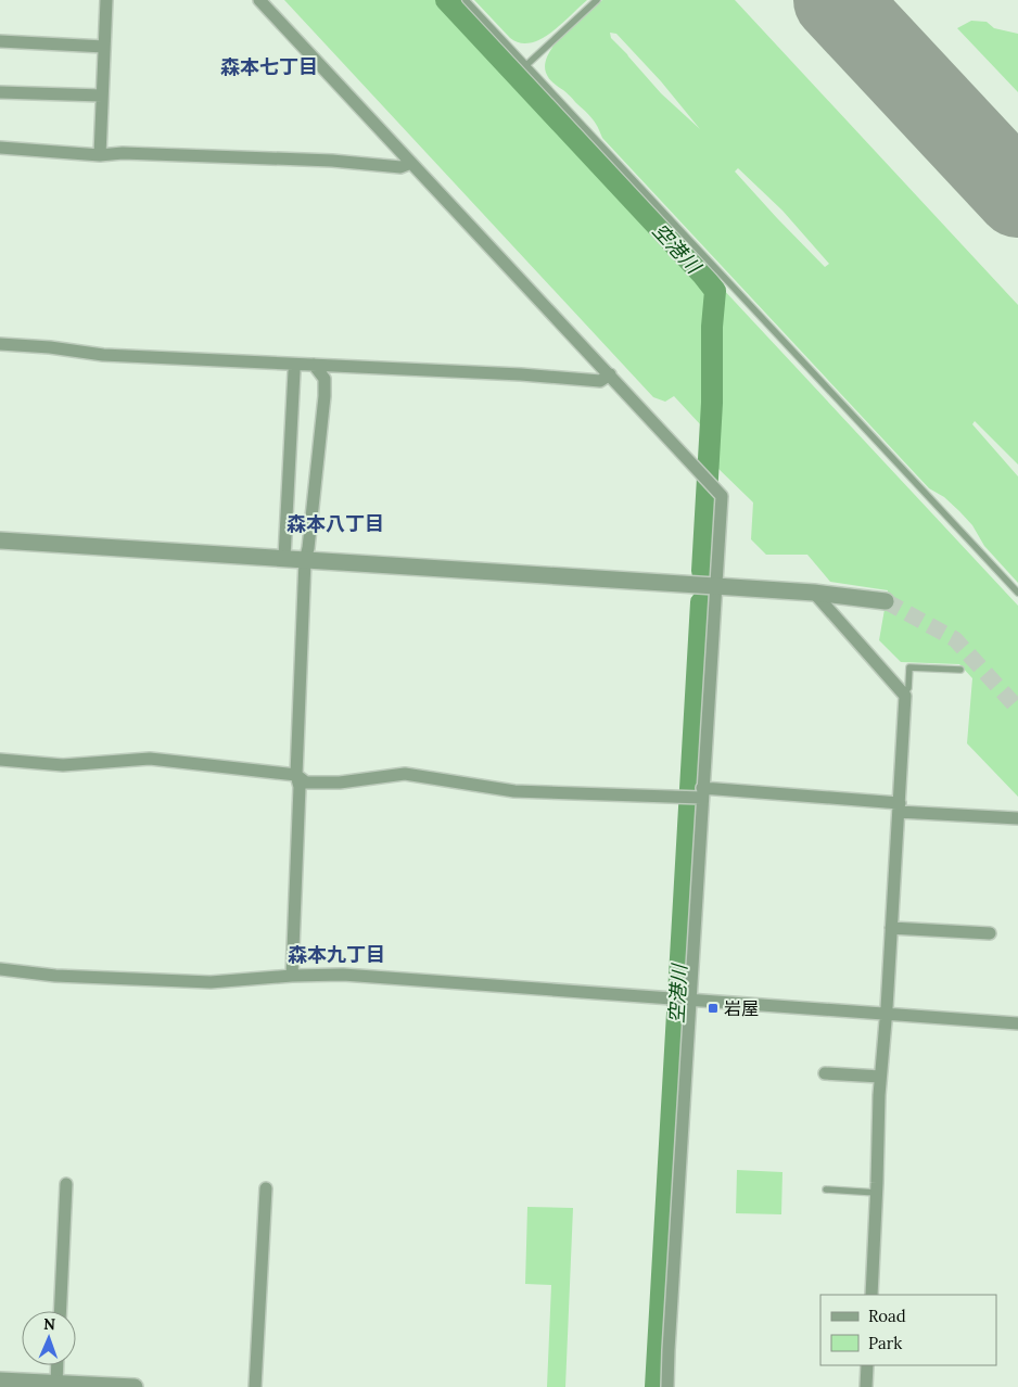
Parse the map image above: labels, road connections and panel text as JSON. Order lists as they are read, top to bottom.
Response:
{
  "districts": ["森本七丁目", "森本八丁目", "森本九丁目"],
  "water": ["空港川"],
  "places": {
    "transit": ["岩屋"]
  },
  "legend": ["Road", "Park"],
  "north": "top"
}
